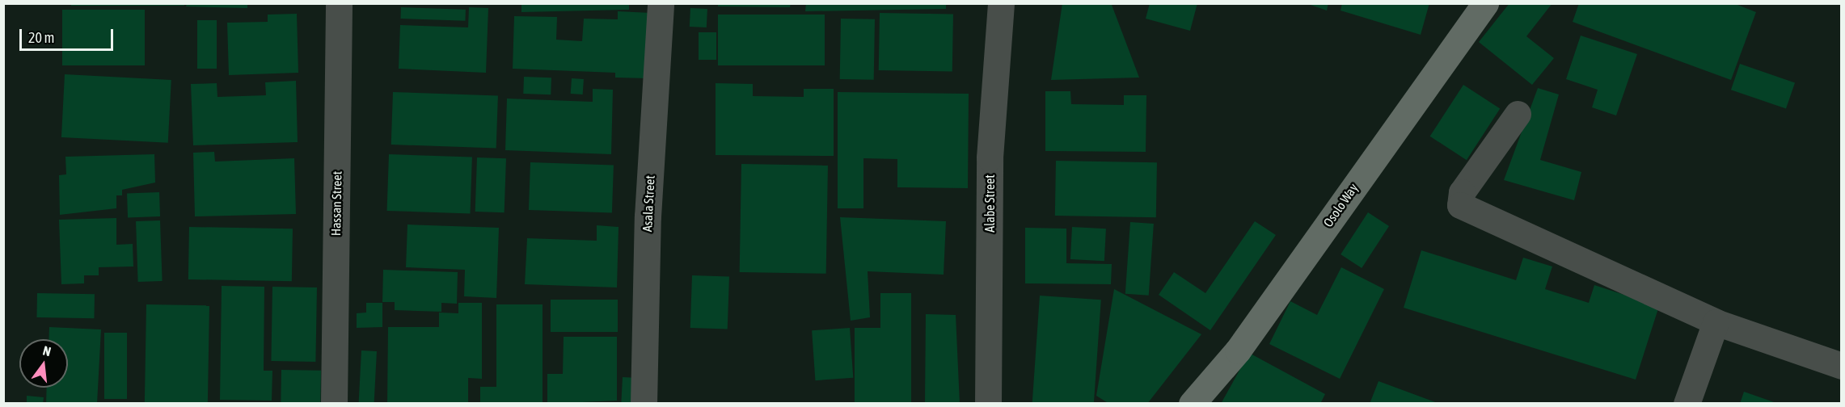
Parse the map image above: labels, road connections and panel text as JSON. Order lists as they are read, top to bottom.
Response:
{
  "streets": {
    "main road": ["Osolo Way"],
    "street": ["Hassan Street", "Asala Street", "Alabe Street"]
  },
  "scale_bar": "20 m",
  "north": "top"
}
